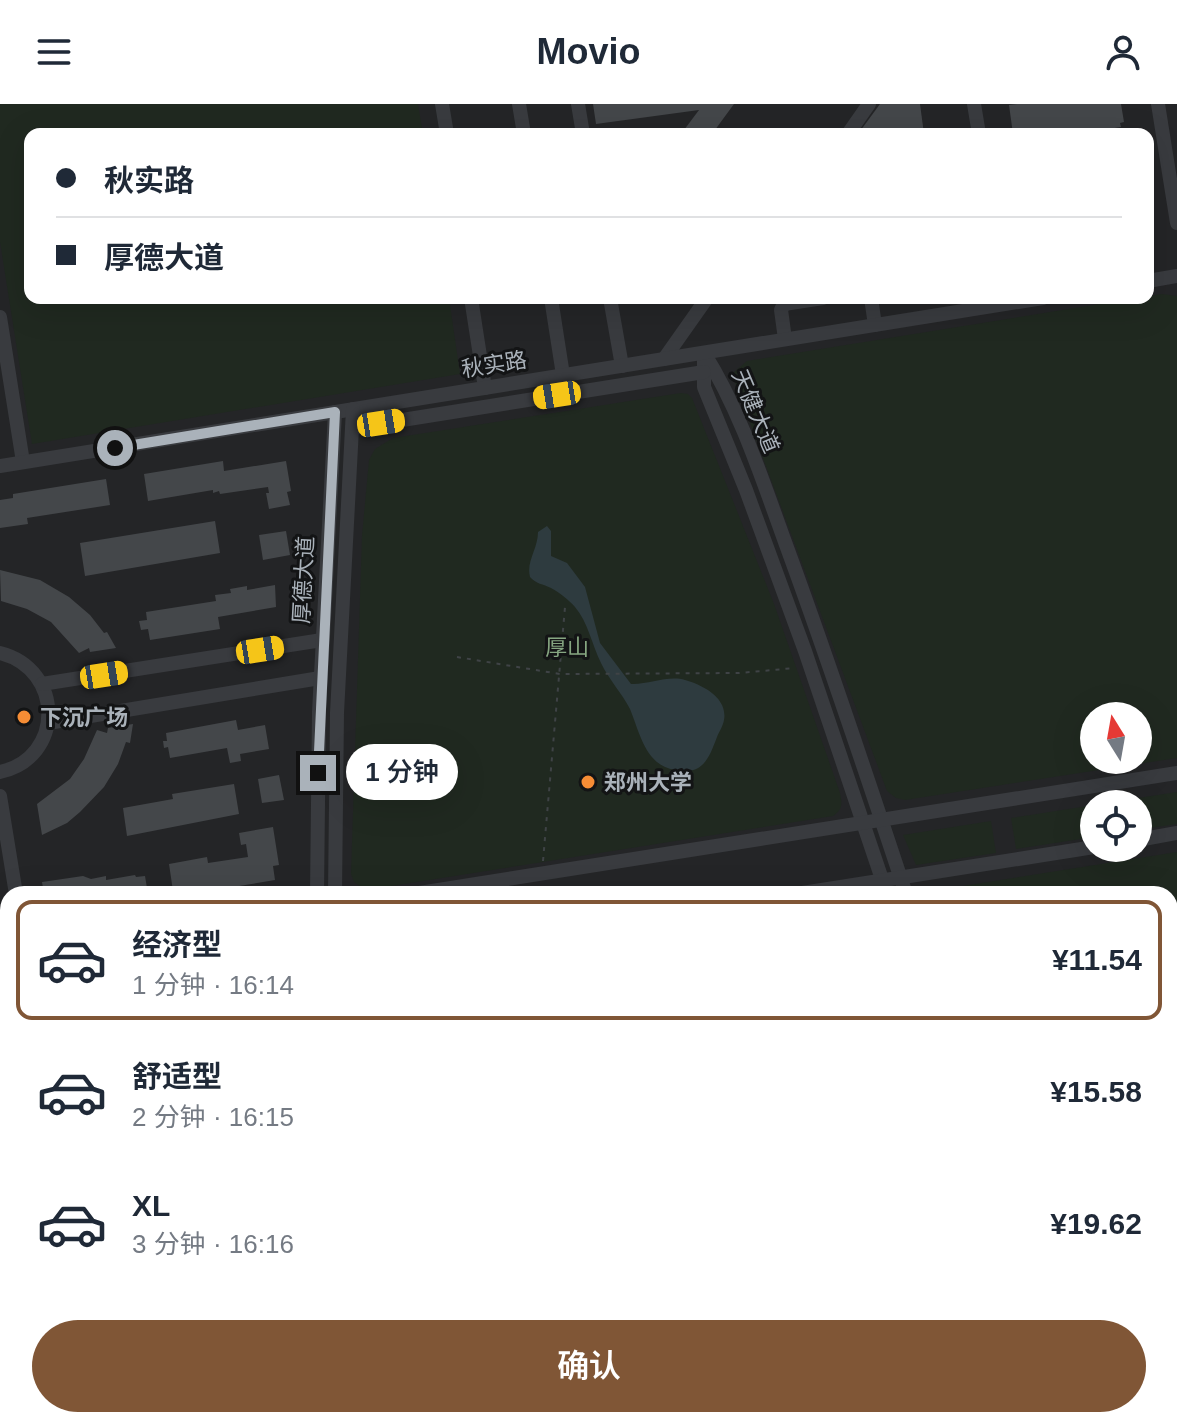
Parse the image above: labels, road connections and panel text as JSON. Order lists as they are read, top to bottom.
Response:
{
  "streets": {
    "lane": ["秋实路", "天健大道", "厚德大道"]
  },
  "crossings": [
    ["秋实路", "天健大道"],
    ["秋实路", "厚德大道"]
  ],
  "parks": ["厚山"],
  "places": ["下沉广场", "郑州大学"],
  "north": "top",
  "page": {
    "header": "Movio",
    "banner": ["秋实路", "厚德大道"],
    "bubble": "1 分钟",
    "list": [
      {
        "name": "经济型",
        "note": "1 分钟 · 16:14",
        "value": "¥11.54"
      },
      {
        "name": "舒适型",
        "note": "2 分钟 · 16:15",
        "value": "¥15.58"
      },
      {
        "name": "XL",
        "note": "3 分钟 · 16:16",
        "value": "¥19.62"
      }
    ],
    "buttons": "确认"
  }
}
